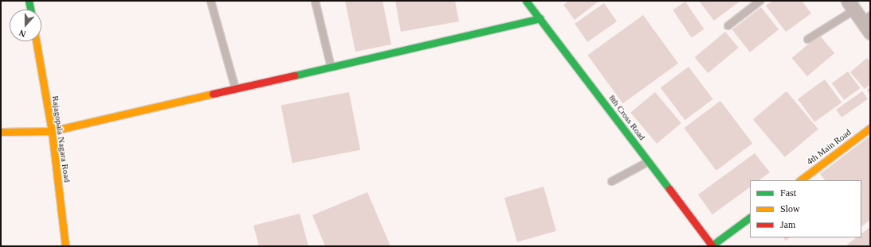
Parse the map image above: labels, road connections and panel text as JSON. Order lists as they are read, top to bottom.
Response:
{
  "streets": {
    "street": ["8th Cross Road", "Rajagopala Nagara Road", "4th Main Road"]
  },
  "legend": ["Fast", "Slow", "Jam"],
  "north": "bottom"
}
